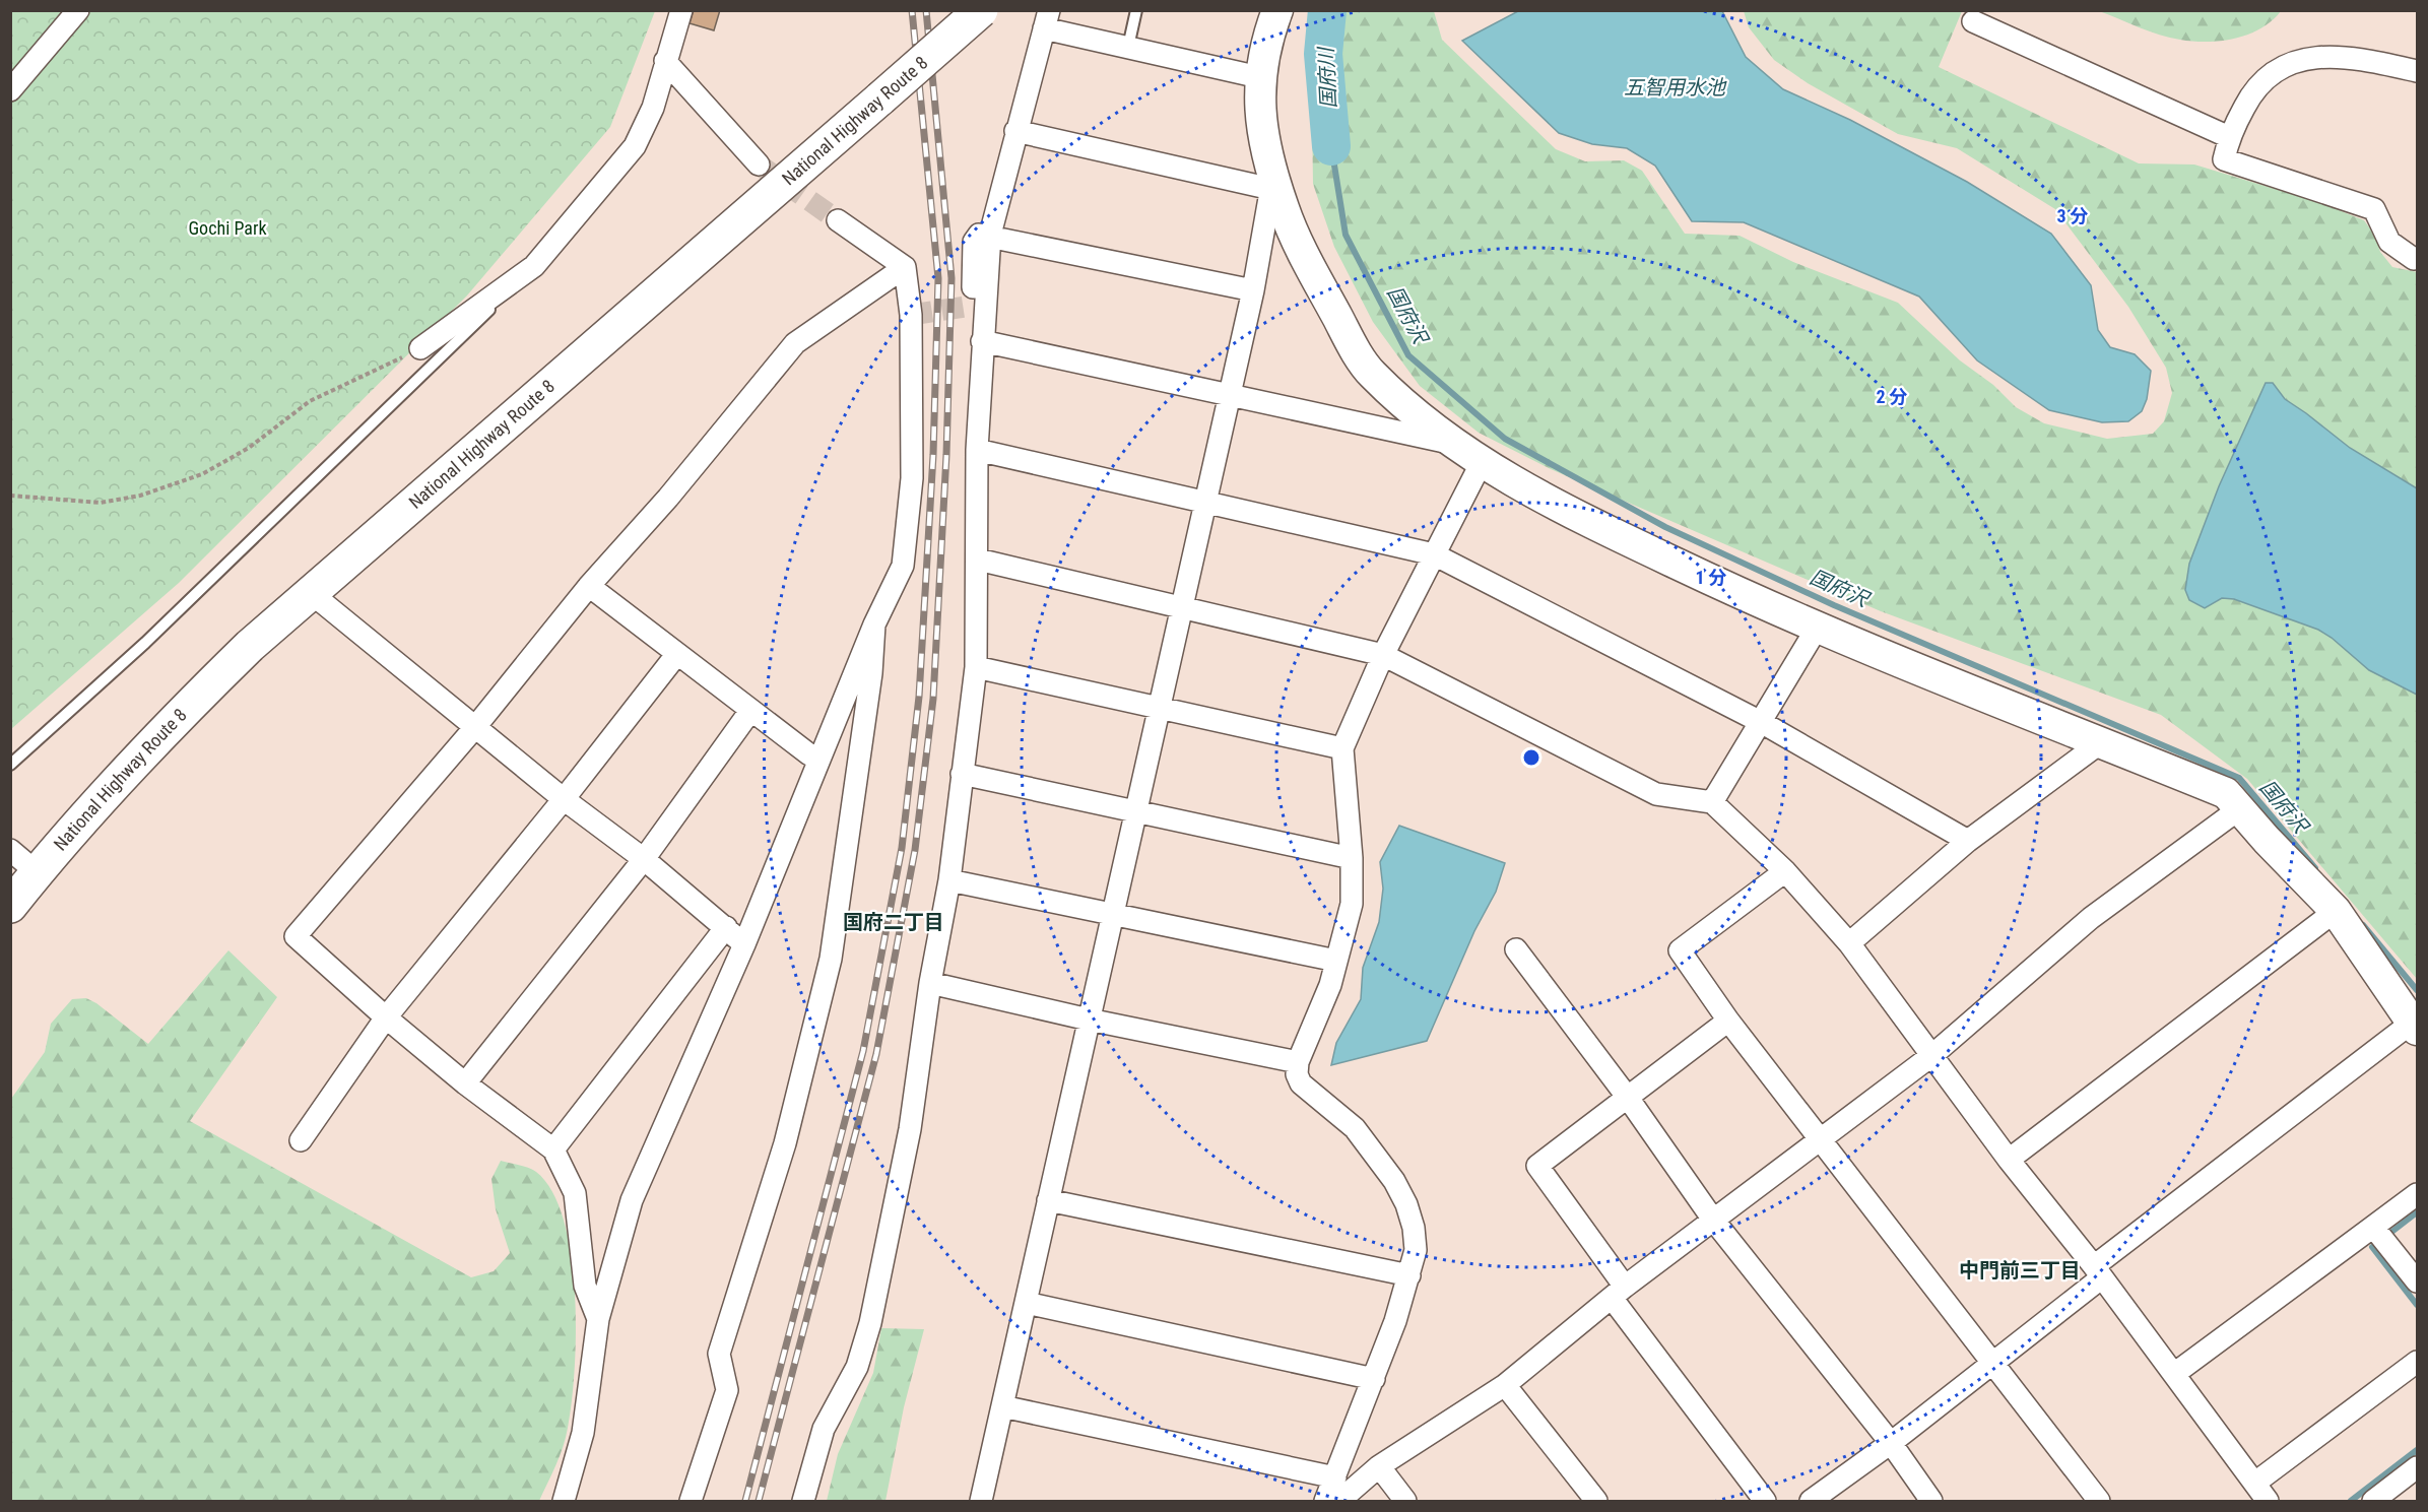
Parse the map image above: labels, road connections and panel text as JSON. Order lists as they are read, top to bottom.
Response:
{
  "streets": {
    "highway": ["National Highway Route 8"]
  },
  "districts": ["国府二丁目", "中門前三丁目"],
  "water": ["国府川", "五智用水池", "国府沢"],
  "parks": ["Gochi Park"],
  "rings": ["3 分", "2 分", "1 分"]
}
